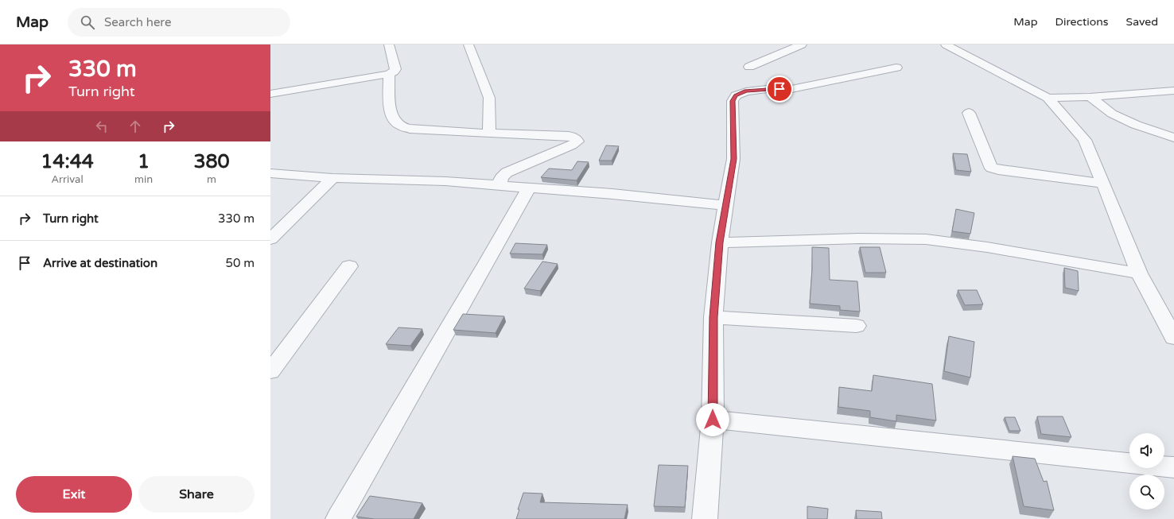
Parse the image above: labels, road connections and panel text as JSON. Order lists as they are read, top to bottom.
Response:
{
  "page": {
    "header": "Map",
    "search": "Search here",
    "nav": ["Map", "Directions", "Saved"],
    "turn": ["330 m", "Turn right"],
    "eta": [
      "14:44",
      "Arrival",
      "1",
      "min",
      "380",
      "m"
    ],
    "list": [
      {
        "name": "Turn right",
        "value": "330 m"
      },
      {
        "name": "Arrive at destination",
        "value": "50 m"
      }
    ],
    "buttons": ["Exit", "Share"]
  }
}
